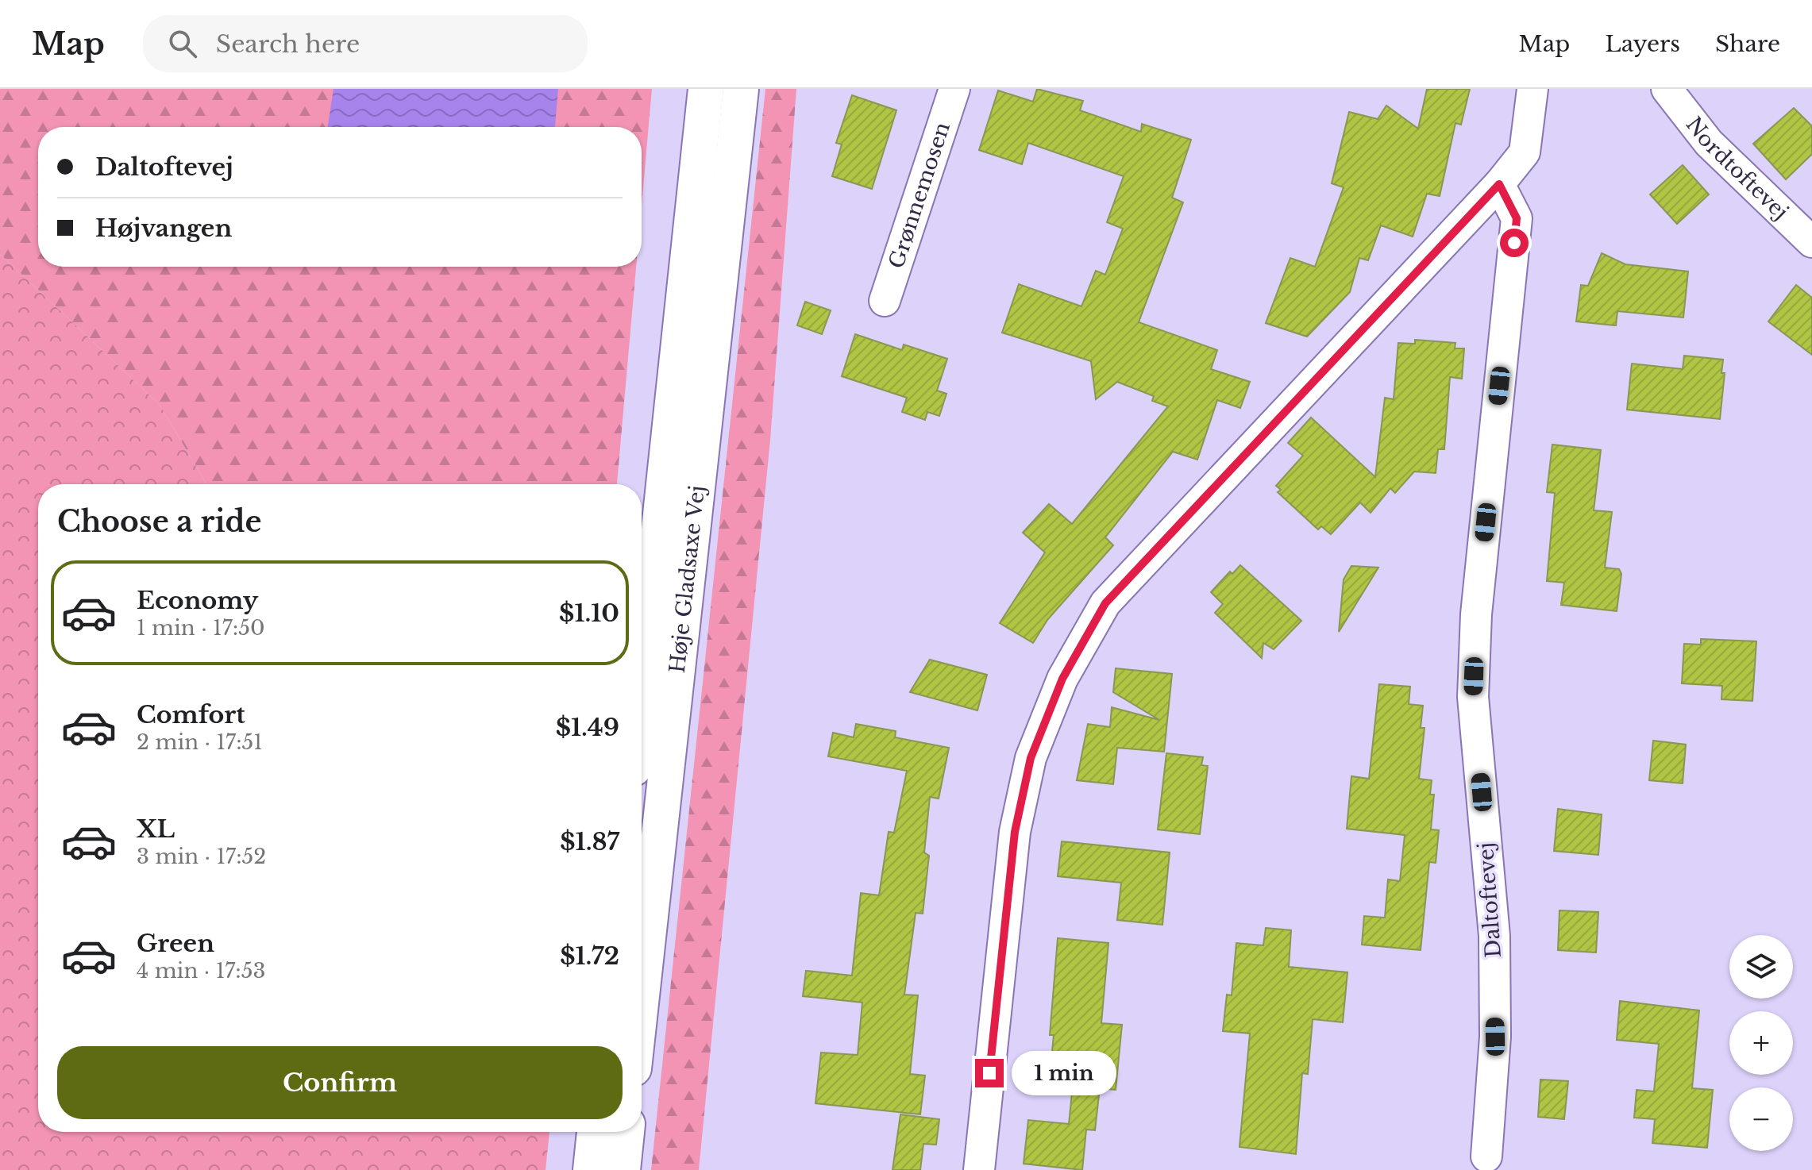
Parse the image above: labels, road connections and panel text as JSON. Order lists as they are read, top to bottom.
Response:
{
  "streets": {
    "street": [
      "Nordtoftevej",
      "Grønnemosen",
      "Høje Gladsaxe Vej",
      "Daltoftevej"
    ]
  },
  "page": {
    "header": "Map",
    "search": "Search here",
    "nav": ["Map", "Layers", "Share"],
    "banner": ["Daltoftevej", "Højvangen"],
    "heading": "Choose a ride",
    "list": [
      {
        "name": "Economy",
        "note": "1 min · 17:50",
        "value": "$1.10"
      },
      {
        "name": "Comfort",
        "note": "2 min · 17:51",
        "value": "$1.49"
      },
      {
        "name": "XL",
        "note": "3 min · 17:52",
        "value": "$1.87"
      },
      {
        "name": "Green",
        "note": "4 min · 17:53",
        "value": "$1.72"
      }
    ],
    "map_buttons": ["+", "−"],
    "buttons": "Confirm",
    "bubble": "1 min"
  }
}
